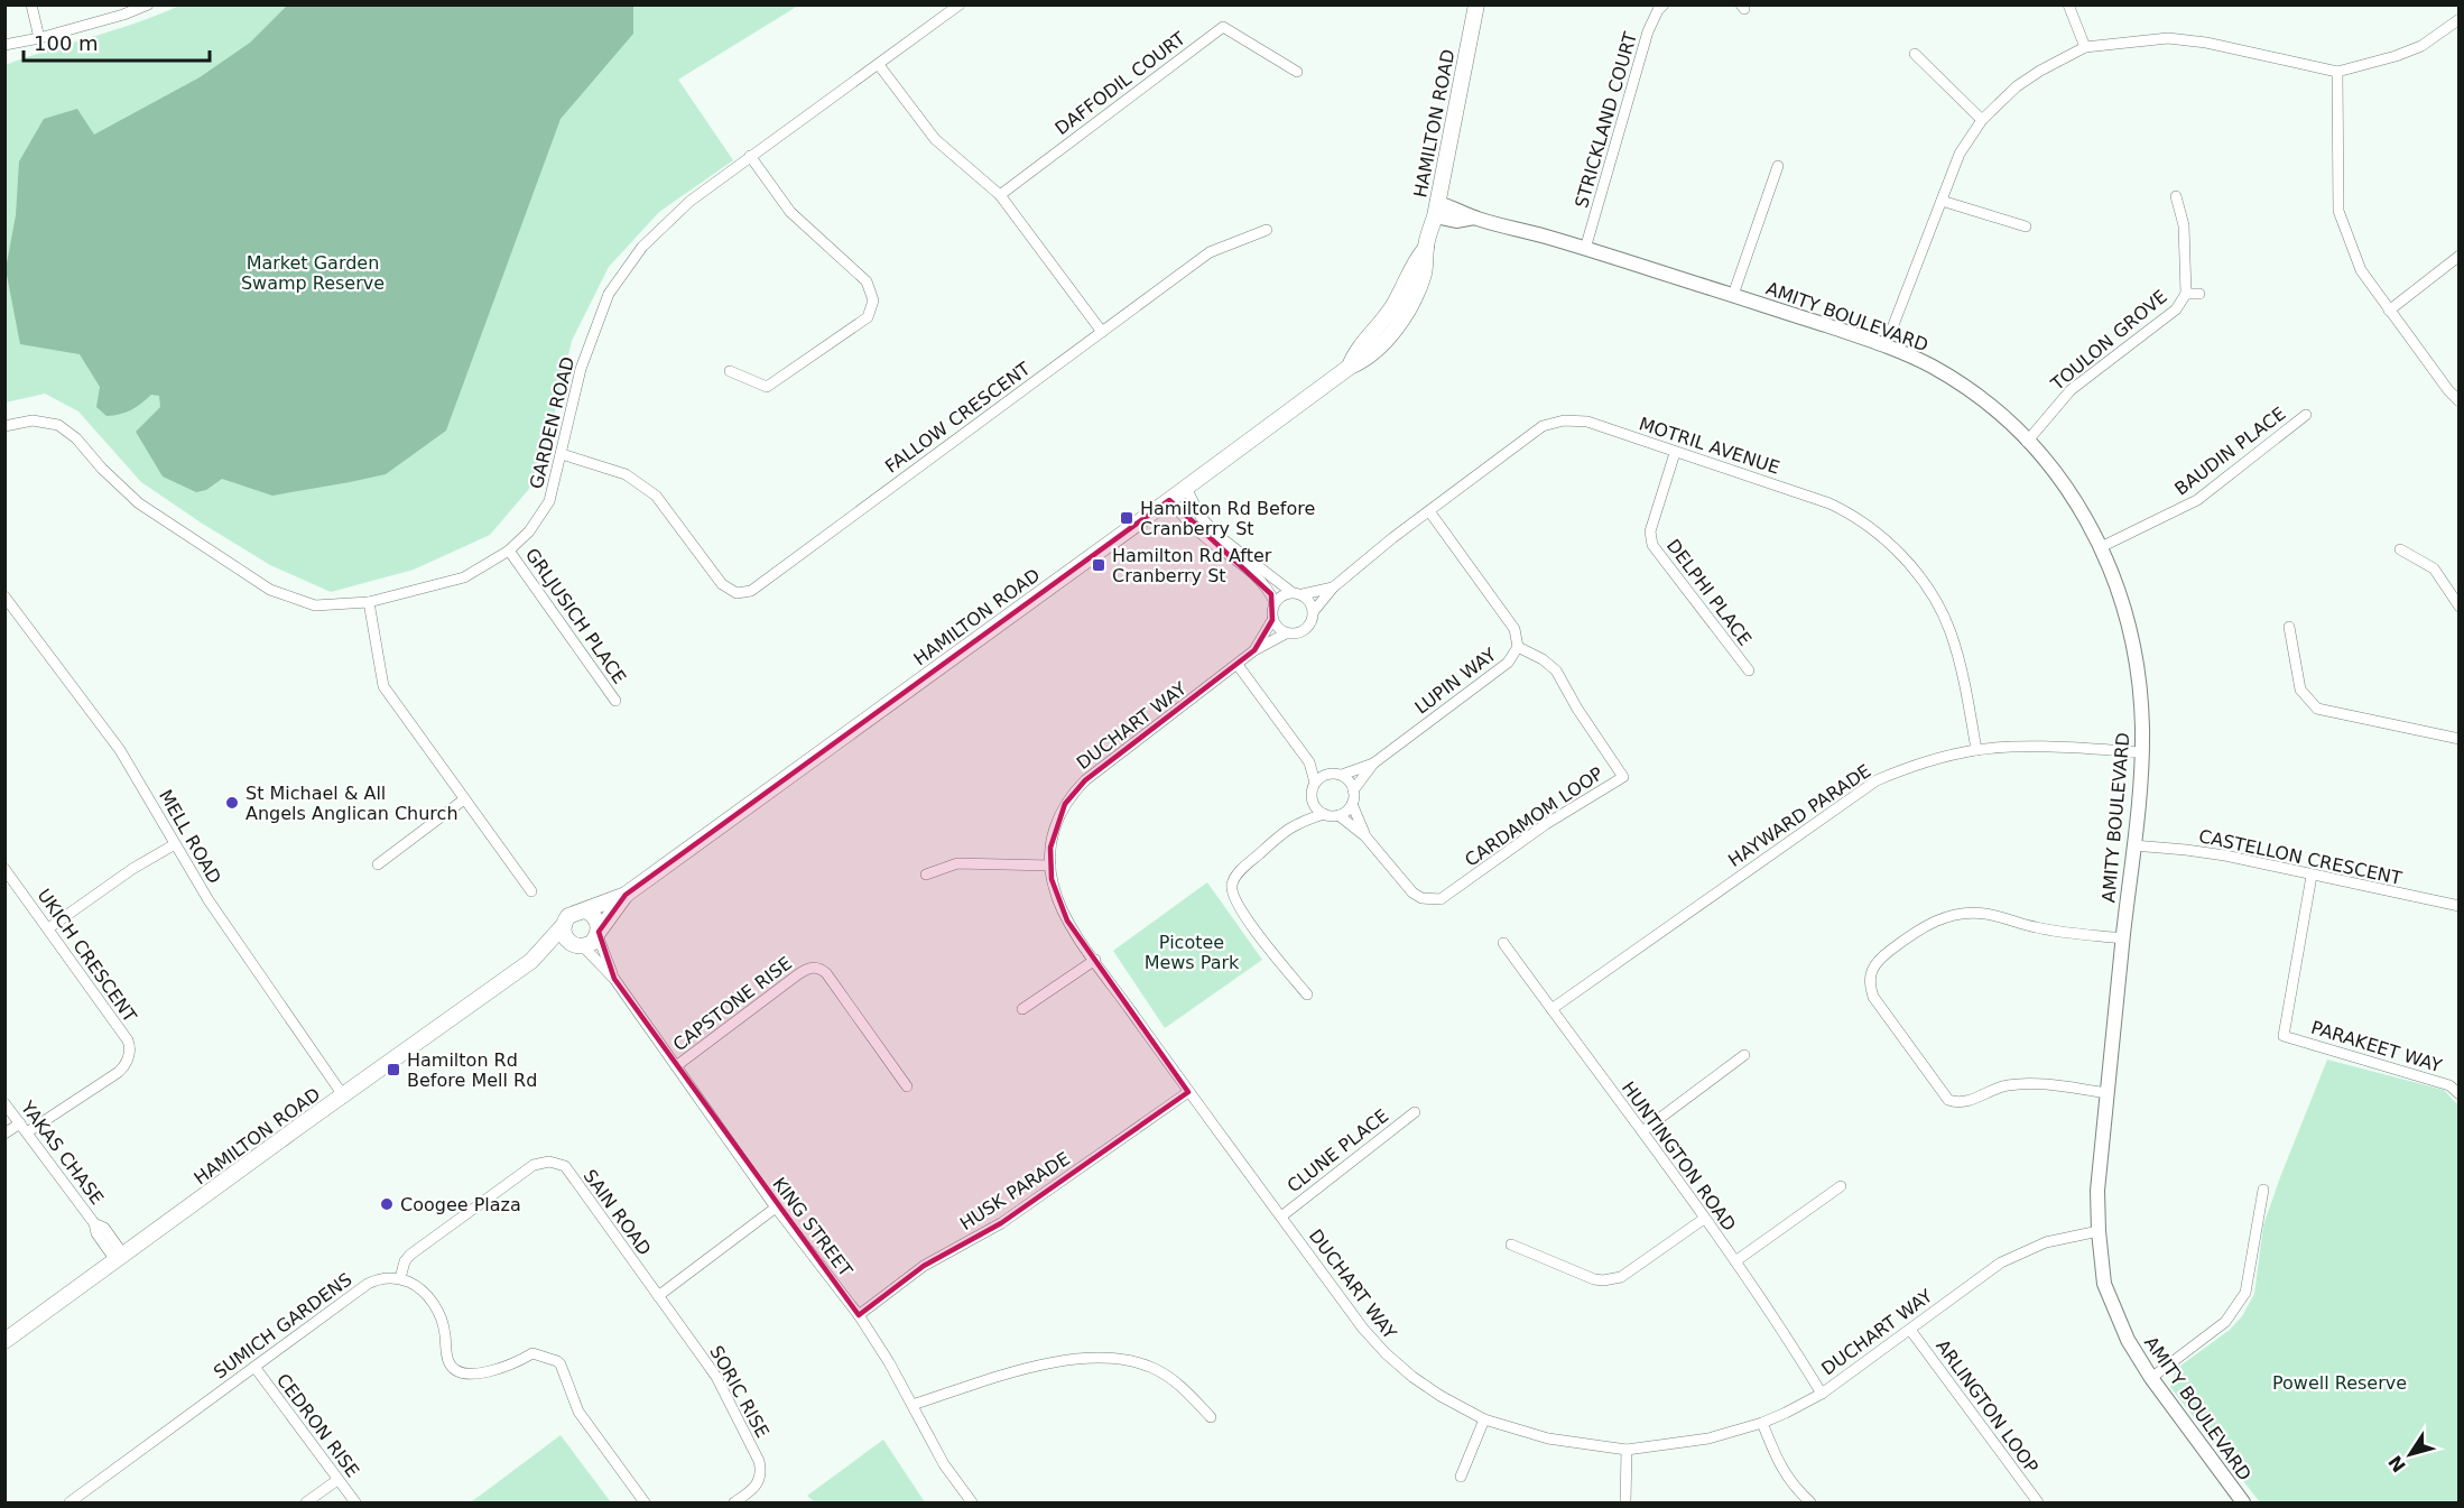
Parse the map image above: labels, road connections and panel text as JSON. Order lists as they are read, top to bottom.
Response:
{
  "streets": {
    "main road": ["HAMILTON ROAD"],
    "street": [
      "DAFFODIL COURT",
      "STRICKLAND COURT",
      "AMITY BOULEVARD",
      "TOULON GROVE",
      "FALLOW CRESCENT",
      "GARDEN ROAD",
      "MOTRIL AVENUE",
      "BAUDIN PLACE",
      "DELPHI PLACE",
      "GRLJUSICH PLACE",
      "LUPIN WAY",
      "DUCHART WAY",
      "HAYWARD PARADE",
      "CARDAMOM LOOP",
      "MELL ROAD",
      "CASTELLON CRESCENT",
      "UKICH CRESCENT",
      "CAPSTONE RISE",
      "PARAKEET WAY",
      "CLUNE PLACE",
      "YAKAS CHASE",
      "HUNTINGTON ROAD",
      "HUSK PARADE",
      "SAIN ROAD",
      "KING STREET",
      "SUMICH GARDENS",
      "SORIC RISE",
      "ARLINGTON LOOP",
      "CEDRON RISE"
    ]
  },
  "crossings": [
    ["STRICKLAND COURT", "AMITY BOULEVARD"],
    ["HAMILTON ROAD", "AMITY BOULEVARD"],
    ["HAMILTON ROAD", "MELL ROAD"],
    ["HAMILTON ROAD", "YAKAS CHASE"],
    ["HAMILTON ROAD", "KING STREET"],
    ["AMITY BOULEVARD", "TOULON GROVE"],
    ["AMITY BOULEVARD", "BAUDIN PLACE"],
    ["AMITY BOULEVARD", "DUCHART WAY"],
    ["AMITY BOULEVARD", "HAYWARD PARADE"],
    ["AMITY BOULEVARD", "CASTELLON CRESCENT"],
    ["FALLOW CRESCENT", "GARDEN ROAD"],
    ["GARDEN ROAD", "GRLJUSICH PLACE"],
    ["MOTRIL AVENUE", "DELPHI PLACE"],
    ["MOTRIL AVENUE", "LUPIN WAY"],
    ["MOTRIL AVENUE", "DUCHART WAY"],
    ["MOTRIL AVENUE", "HAYWARD PARADE"],
    ["LUPIN WAY", "CARDAMOM LOOP"],
    ["DUCHART WAY", "CLUNE PLACE"],
    ["DUCHART WAY", "HUNTINGTON ROAD"],
    ["DUCHART WAY", "HUSK PARADE"],
    ["DUCHART WAY", "ARLINGTON LOOP"],
    ["HAYWARD PARADE", "HUNTINGTON ROAD"],
    ["CASTELLON CRESCENT", "PARAKEET WAY"],
    ["UKICH CRESCENT", "YAKAS CHASE"],
    ["CAPSTONE RISE", "KING STREET"],
    ["HUSK PARADE", "KING STREET"],
    ["SAIN ROAD", "SUMICH GARDENS"],
    ["SAIN ROAD", "SORIC RISE"],
    ["SUMICH GARDENS", "CEDRON RISE"]
  ],
  "parks": ["Market Garden Swamp Reserve", "Picotee Mews Park", "Powell Reserve"],
  "places": {
    "transit": ["Hamilton Rd Before Cranberry St", "Hamilton Rd After Cranberry St", "Hamilton Rd Before Mell Rd"],
    "other": ["St Michael & All Angels Anglican Church", "Coogee Plaza"]
  },
  "scale_bar": "100 m",
  "north": "bottom left"
}
